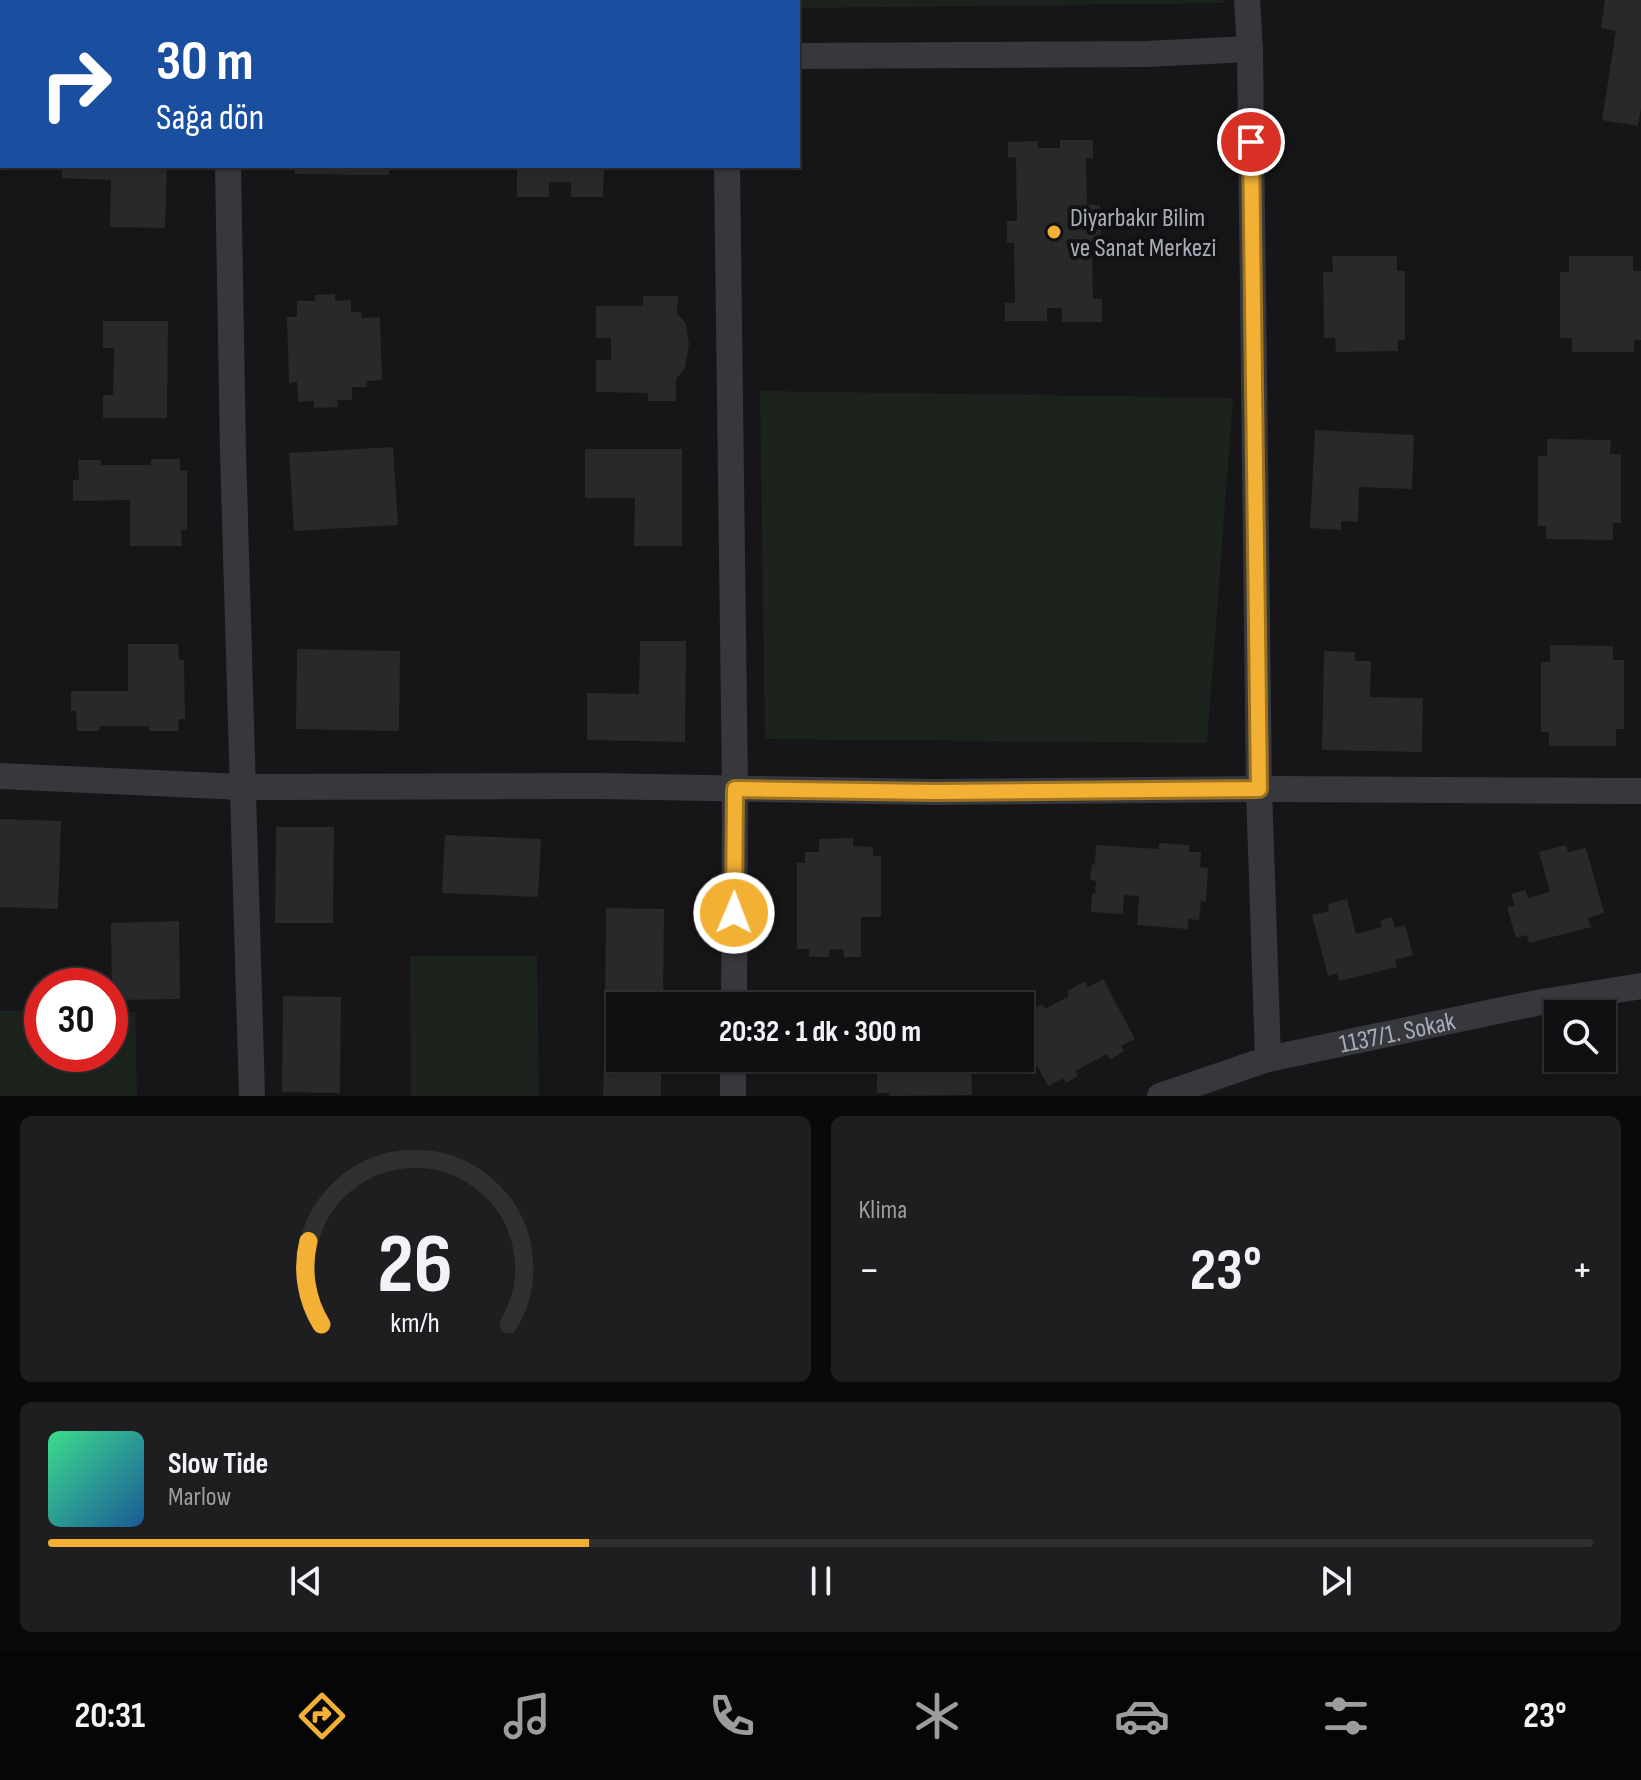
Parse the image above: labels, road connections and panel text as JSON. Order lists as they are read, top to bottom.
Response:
{
  "streets": {
    "street": ["1137/1. Sokak"]
  },
  "places": ["Diyarbakır Bilim ve Sanat Merkezi"],
  "page": {
    "turn": ["30 m", "Sağa dön"],
    "limit": "30",
    "trip": "20:32 · 1 dk · 300 m",
    "tile": "Klima",
    "heat": ["−", "23°", "+"],
    "song": ["Slow Tide", "Marlow"],
    "tabs": ["20:31", "23°"],
    "gauge": ["26", "km/h"]
  }
}
